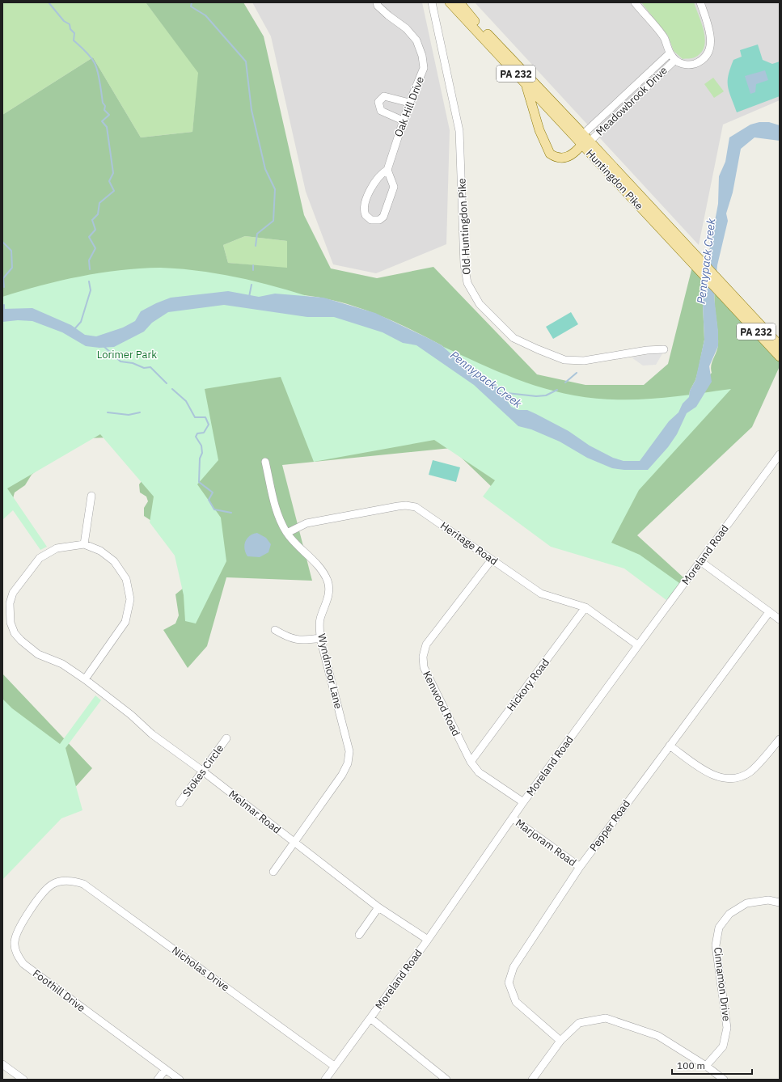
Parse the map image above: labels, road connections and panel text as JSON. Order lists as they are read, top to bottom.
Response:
{
  "streets": {
    "main road": ["PA 232", "Huntingdon Pike"],
    "street": [
      "Meadowbrook Drive",
      "Oak Hill Drive",
      "Old Huntingdon Pike",
      "Heritage Road",
      "Moreland Road",
      "Wyndmoor Lane",
      "Hickory Road",
      "Kenwood Road",
      "Stokes Circle",
      "Melmar Road",
      "Pepper Road",
      "Marjoram Road",
      "Nicholas Drive",
      "Cinnamon Drive",
      "Foothill Drive"
    ]
  },
  "crossings": [
    ["Meadowbrook Drive", "Huntingdon Pike"],
    ["Heritage Road", "Moreland Road"],
    ["Heritage Road", "Wyndmoor Lane"],
    ["Heritage Road", "Hickory Road"],
    ["Heritage Road", "Kenwood Road"],
    ["Moreland Road", "Kenwood Road"],
    ["Moreland Road", "Melmar Road"],
    ["Moreland Road", "Marjoram Road"],
    ["Moreland Road", "Nicholas Drive"],
    ["Wyndmoor Lane", "Melmar Road"],
    ["Hickory Road", "Kenwood Road"],
    ["Stokes Circle", "Melmar Road"],
    ["Pepper Road", "Marjoram Road"],
    ["Nicholas Drive", "Foothill Drive"]
  ],
  "water": ["Pennypack Creek"],
  "parks": ["Lorimer Park"],
  "scale_bar": "100 m"
}
